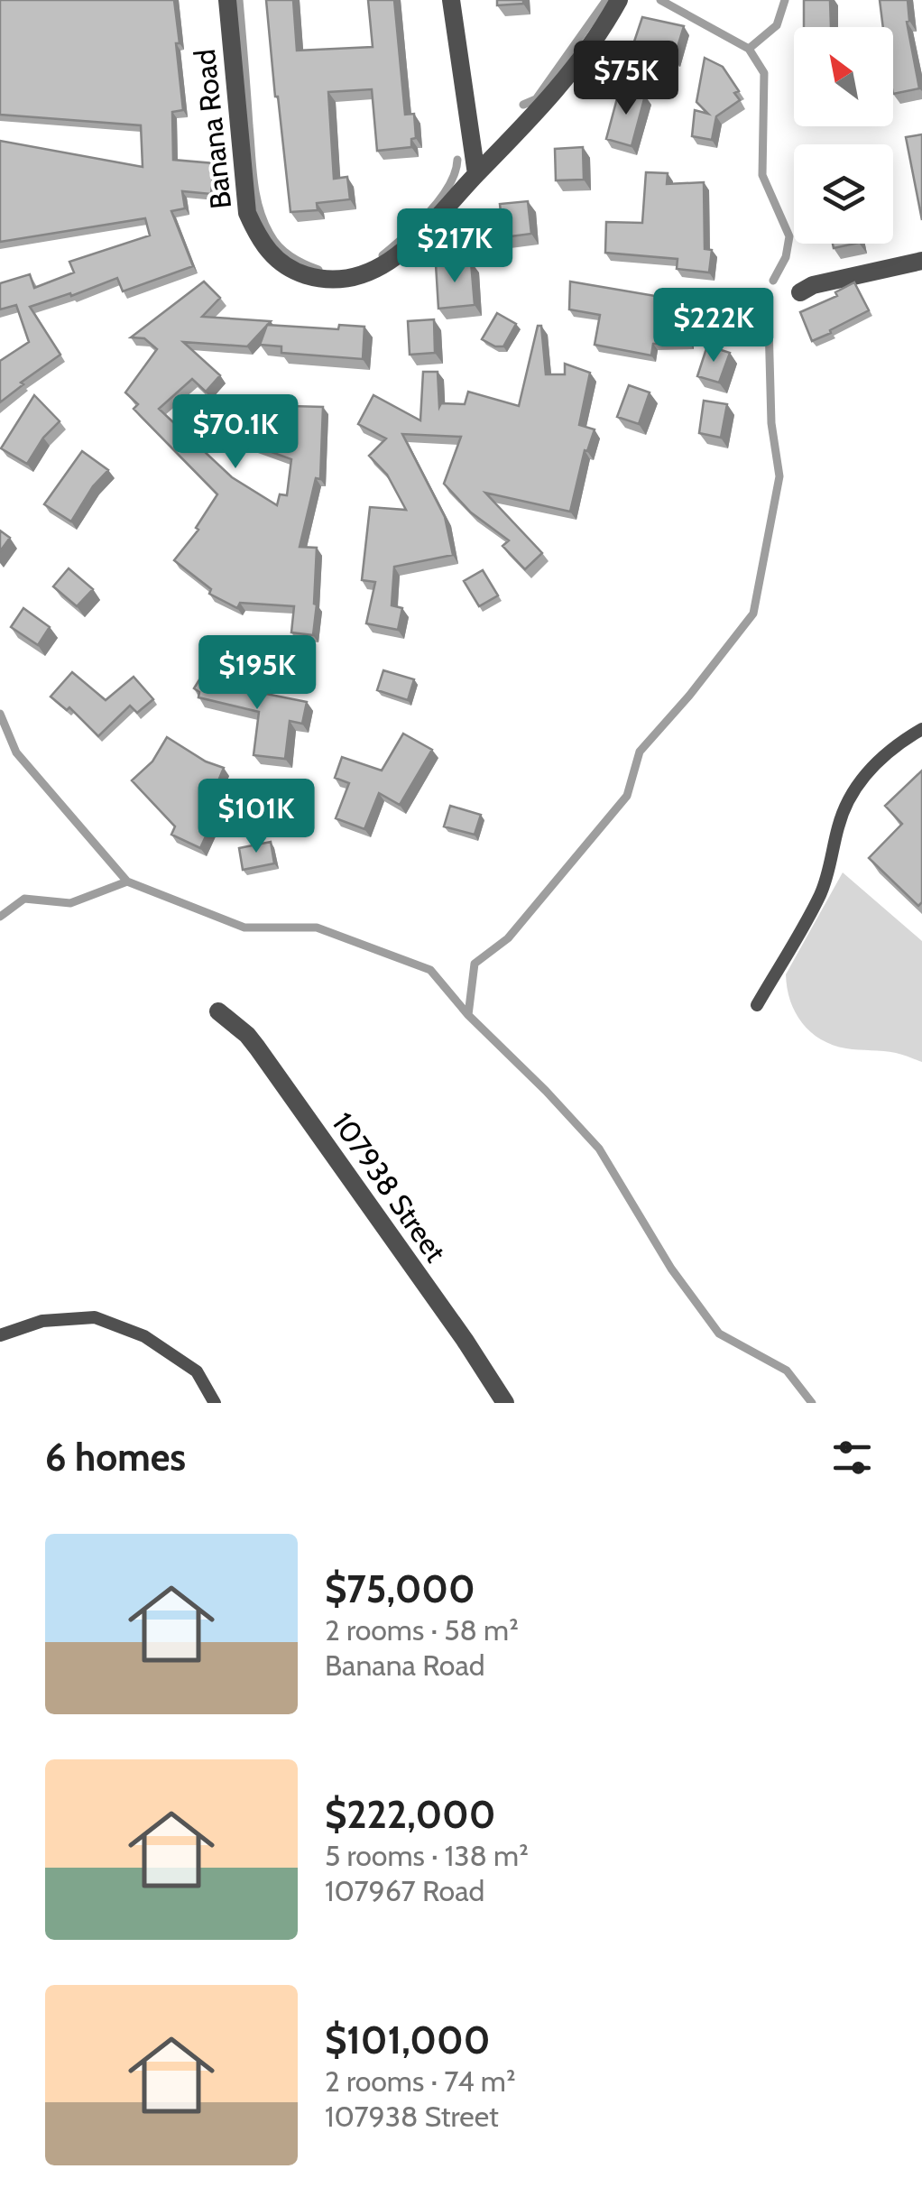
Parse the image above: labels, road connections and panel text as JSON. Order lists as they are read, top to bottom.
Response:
{
  "streets": {
    "street": ["Banana Road", "107938 Street"]
  },
  "north": "top left",
  "page": {
    "price": [
      "$75K",
      "$217K",
      "$222K",
      "$70.1K",
      "$195K",
      "$101K"
    ],
    "heading": "6 homes",
    "list": [
      {
        "name": "$75,000",
        "note": "2 rooms · 58 m² · Banana Road"
      },
      {
        "name": "$222,000",
        "note": "5 rooms · 138 m² · 107967 Road"
      },
      {
        "name": "$101,000",
        "note": "2 rooms · 74 m² · 107938 Street"
      }
    ]
  }
}
